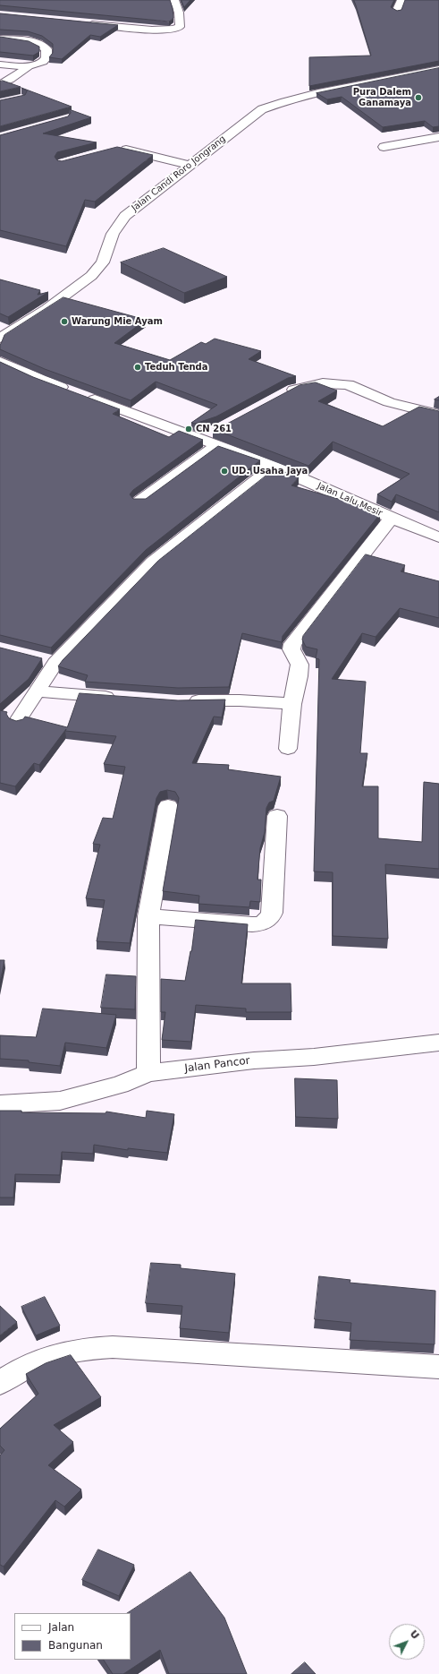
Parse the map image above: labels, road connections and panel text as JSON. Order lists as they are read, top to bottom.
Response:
{
  "streets": {
    "street": ["Jalan Candi Roro Jongrang", "Jalan Lalu Mesir", "Jalan Pancor"]
  },
  "places": [
    "Pura Dalem Ganamaya",
    "Warung Mie Ayam",
    "Teduh Tenda",
    "CN 261",
    "UD. Usaha Jaya"
  ],
  "legend": ["Jalan", "Bangunan"],
  "north": "top right"
}
